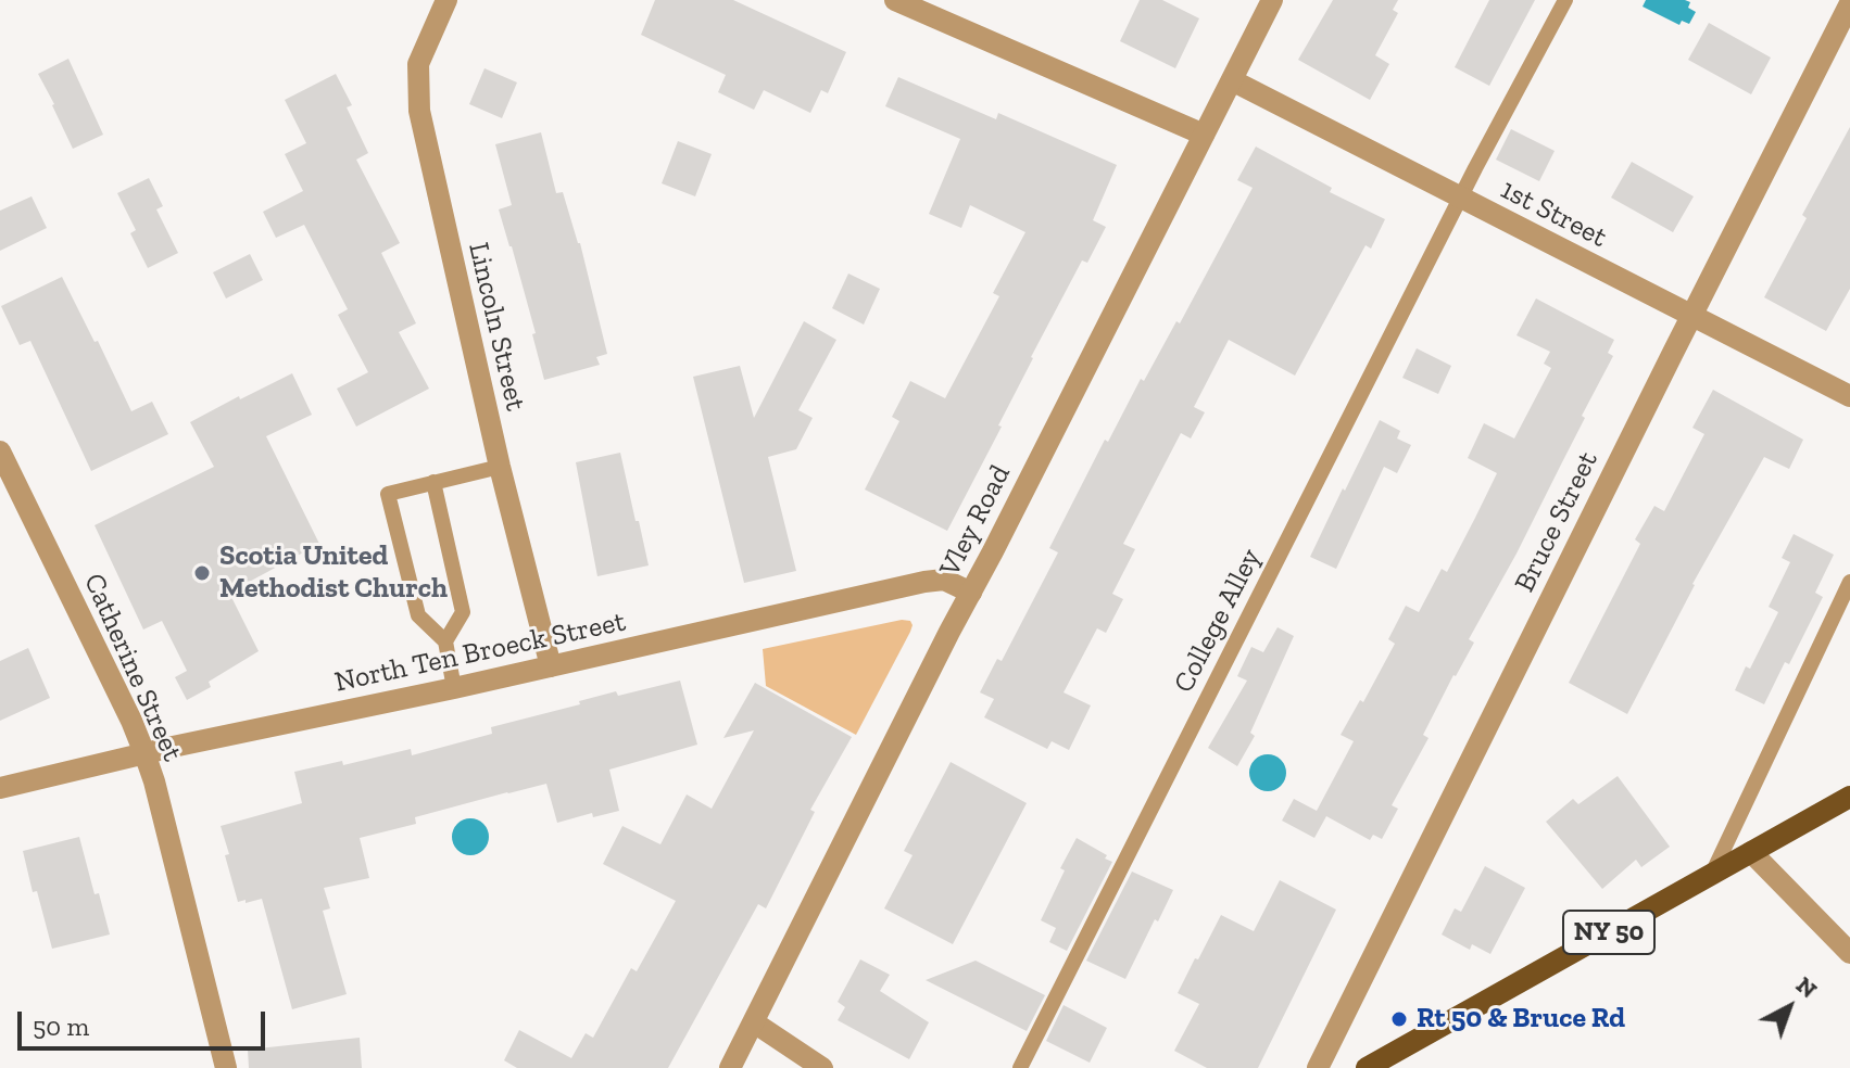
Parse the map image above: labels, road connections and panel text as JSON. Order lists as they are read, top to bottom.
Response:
{
  "streets": {
    "main road": ["NY 50"],
    "street": [
      "1st Street",
      "Lincoln Street",
      "Vley Road",
      "Bruce Street",
      "North Ten Broeck Street",
      "Catherine Street"
    ],
    "lane": ["College Alley"]
  },
  "crossings": [
    ["1st Street", "Vley Road"],
    ["1st Street", "Bruce Street"],
    ["1st Street", "College Alley"],
    ["Lincoln Street", "North Ten Broeck Street"],
    ["Vley Road", "North Ten Broeck Street"],
    ["North Ten Broeck Street", "Catherine Street"]
  ],
  "places": ["Scotia United Methodist Church", "Rt 50 & Bruce Rd"],
  "scale_bar": "50 m",
  "north": "top right"
}
